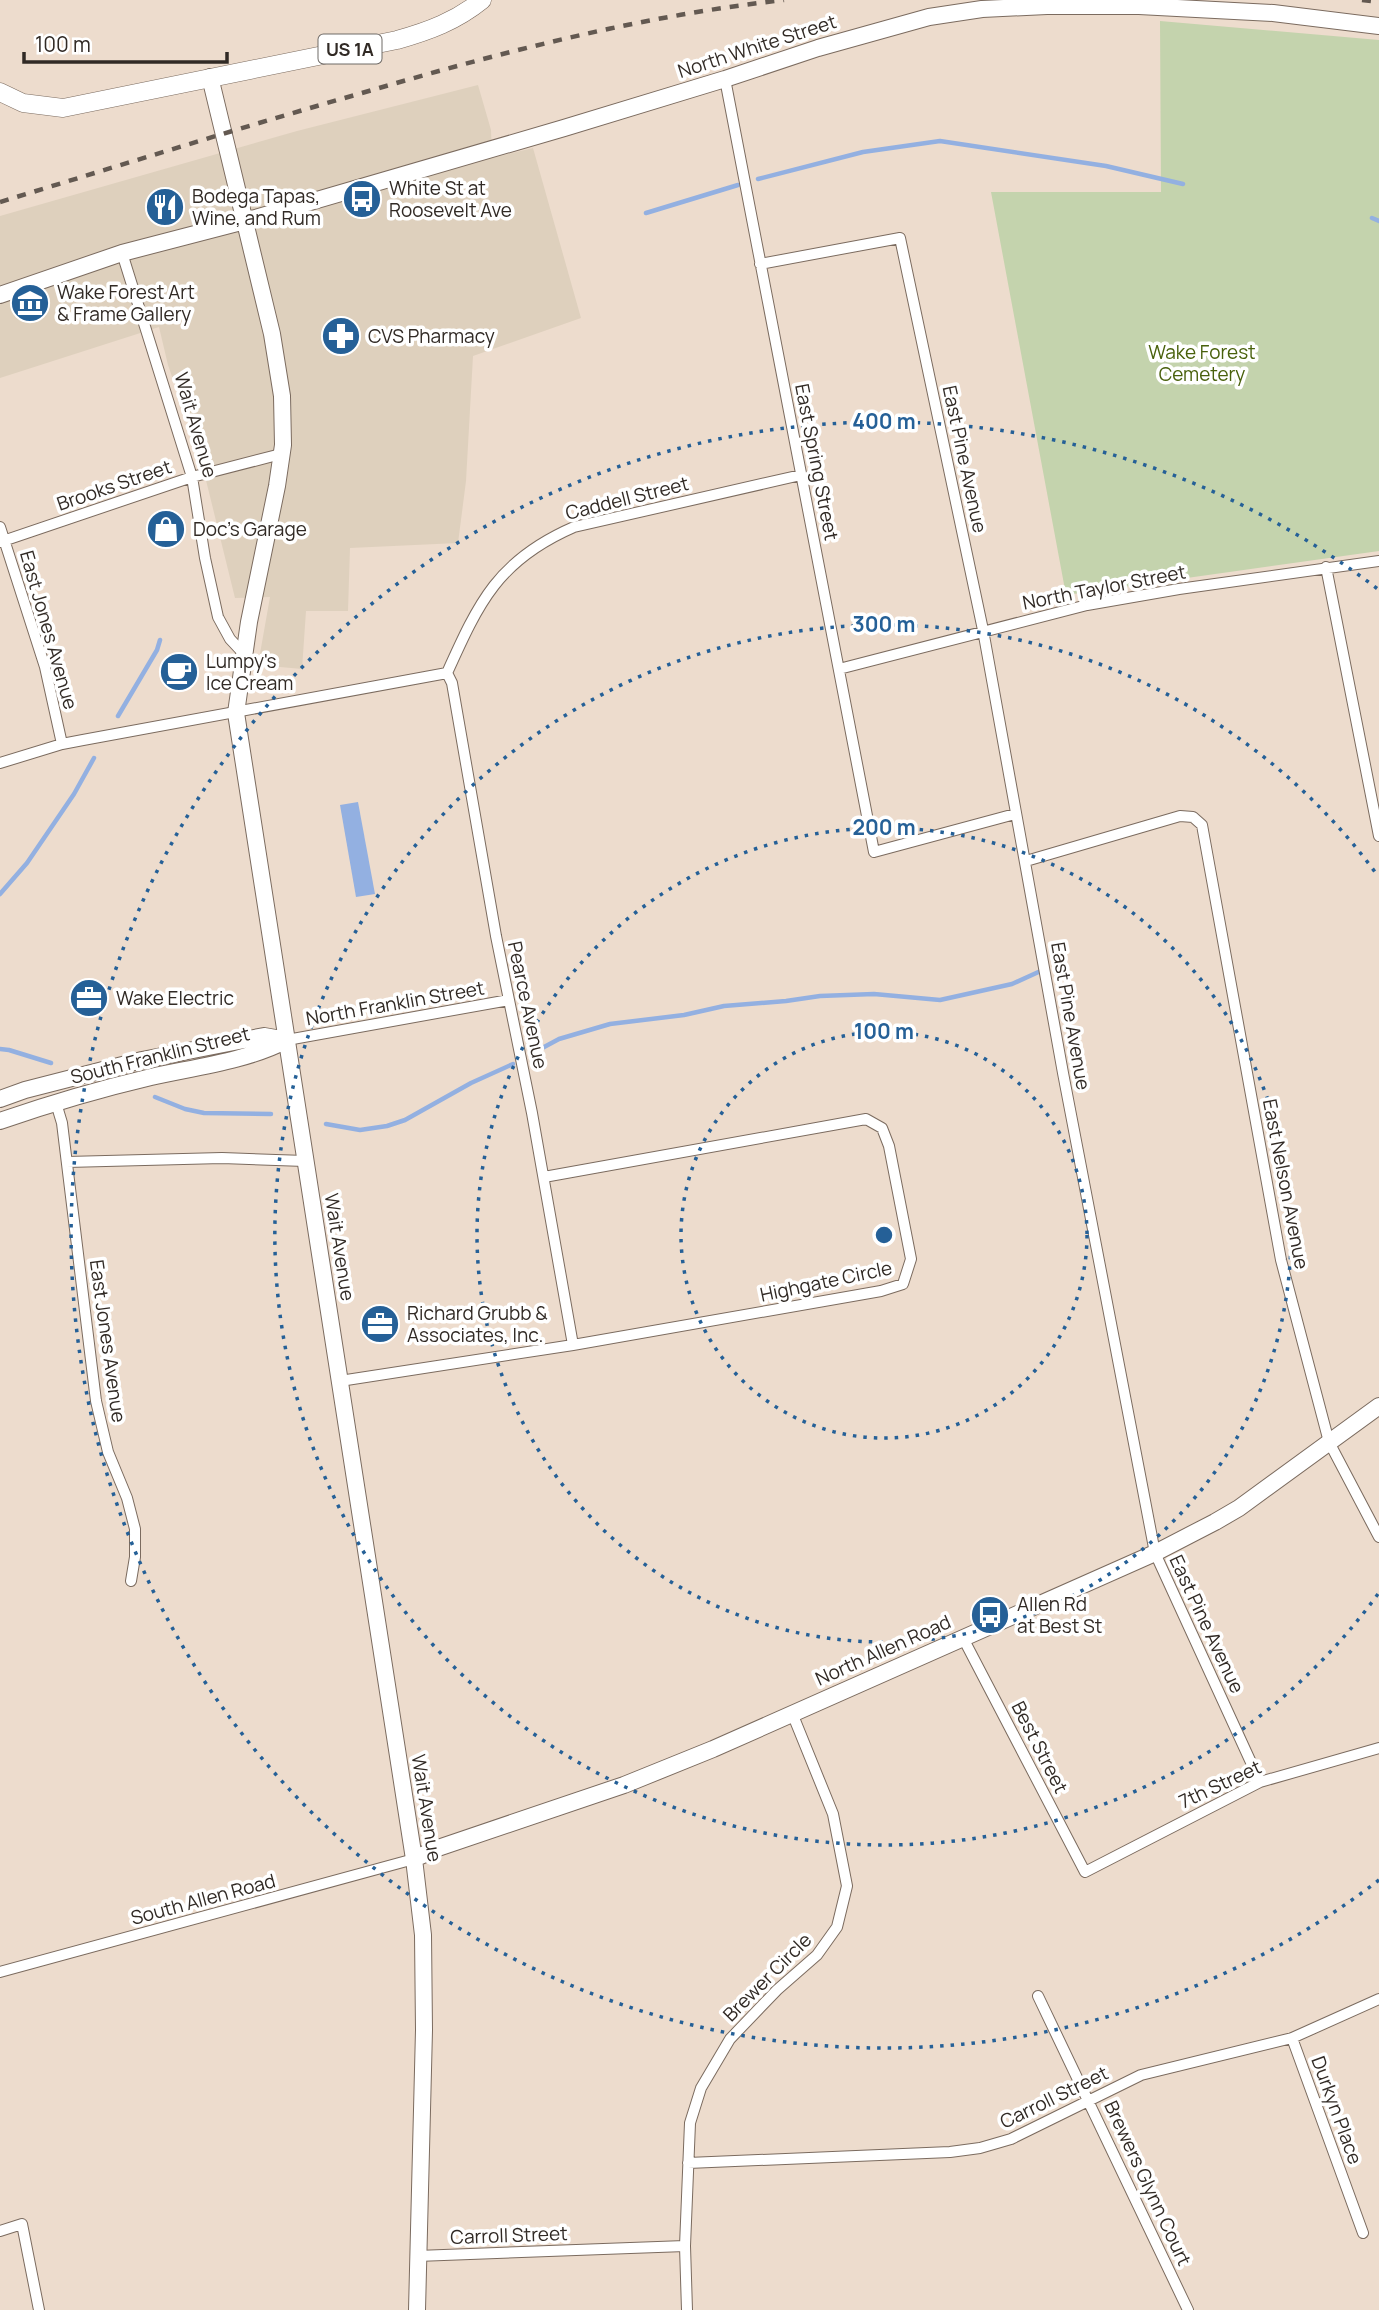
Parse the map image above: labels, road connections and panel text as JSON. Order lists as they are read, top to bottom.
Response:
{
  "streets": {
    "main road": [
      "North White Street",
      "US 1A",
      "Wait Avenue",
      "South Franklin Street",
      "North Allen Road"
    ],
    "street": [
      "East Pine Avenue",
      "East Spring Street",
      "Brooks Street",
      "Caddell Street",
      "North Taylor Street",
      "East Jones Avenue",
      "North Franklin Street",
      "Pearce Avenue",
      "East Nelson Avenue",
      "Highgate Circle",
      "Best Street",
      "7th Street",
      "South Allen Road",
      "Brewer Circle",
      "Carroll Street",
      "Durkyn Place",
      "Brewers Glynn Court"
    ]
  },
  "crossings": [
    ["North White Street", "Wait Avenue"],
    ["North White Street", "East Spring Street"],
    ["Wait Avenue", "Brooks Street"],
    ["Wait Avenue", "North Franklin Street"],
    ["Wait Avenue", "South Franklin Street"],
    ["Wait Avenue", "Highgate Circle"],
    ["Wait Avenue", "North Allen Road"],
    ["Wait Avenue", "South Allen Road"],
    ["Wait Avenue", "Carroll Street"],
    ["East Pine Avenue", "East Spring Street"],
    ["East Pine Avenue", "North Taylor Street"],
    ["East Pine Avenue", "East Nelson Avenue"],
    ["East Pine Avenue", "North Allen Road"],
    ["East Pine Avenue", "7th Street"],
    ["East Spring Street", "Caddell Street"],
    ["East Spring Street", "North Taylor Street"],
    ["Brooks Street", "East Jones Avenue"],
    ["Caddell Street", "Pearce Avenue"],
    ["East Jones Avenue", "South Franklin Street"],
    ["North Franklin Street", "Pearce Avenue"],
    ["North Franklin Street", "South Franklin Street"],
    ["Pearce Avenue", "Highgate Circle"],
    ["East Nelson Avenue", "North Allen Road"],
    ["North Allen Road", "Best Street"],
    ["North Allen Road", "South Allen Road"],
    ["North Allen Road", "Brewer Circle"],
    ["Best Street", "7th Street"],
    ["Brewer Circle", "Carroll Street"],
    ["Carroll Street", "Durkyn Place"],
    ["Carroll Street", "Brewers Glynn Court"]
  ],
  "parks": ["Wake Forest Cemetery"],
  "places": {
    "bus stop": ["White St at Roosevelt Ave", "Allen Rd at Best St"],
    "restaurant": ["Bodega Tapas, Wine, and Rum"],
    "museum": ["Wake Forest Art & Frame Gallery"],
    "pharmacy": ["CVS Pharmacy"],
    "shop": ["Doc's Garage"],
    "cafe": ["Lumpy's Ice Cream"],
    "office": ["Wake Electric", "Richard Grubb & Associates, Inc."]
  },
  "scale_bar": "100 m",
  "rings": [
    "400 m",
    "300 m",
    "200 m",
    "100 m"
  ]
}
